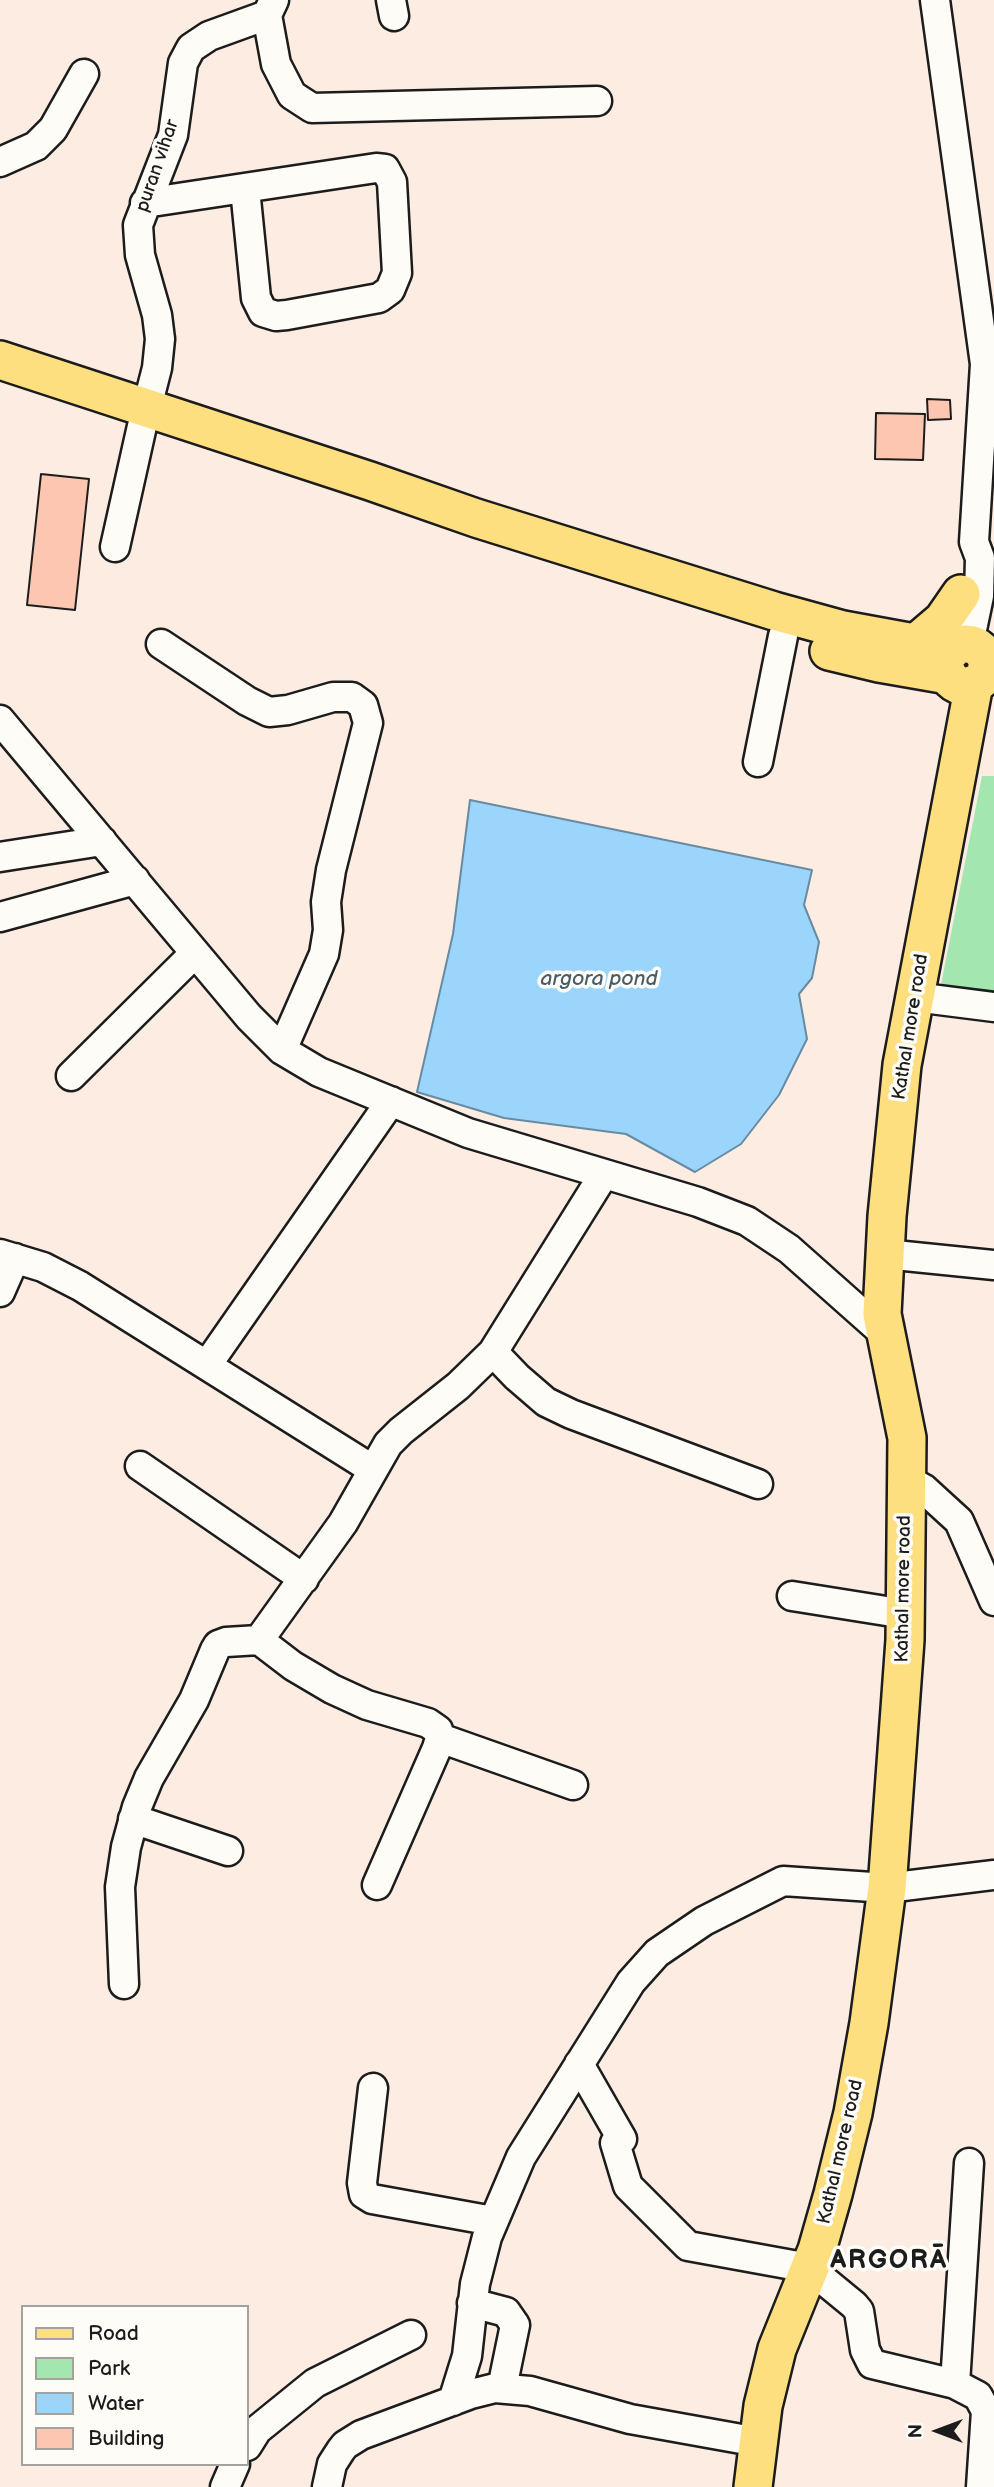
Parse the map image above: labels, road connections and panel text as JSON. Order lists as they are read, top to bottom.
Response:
{
  "streets": {
    "main road": ["Kathal more road"],
    "street": ["puran vihar"]
  },
  "districts": ["ARGORĀ"],
  "water": ["argora pond"],
  "legend": [
    "Road",
    "Park",
    "Water",
    "Building"
  ],
  "north": "left"
}
